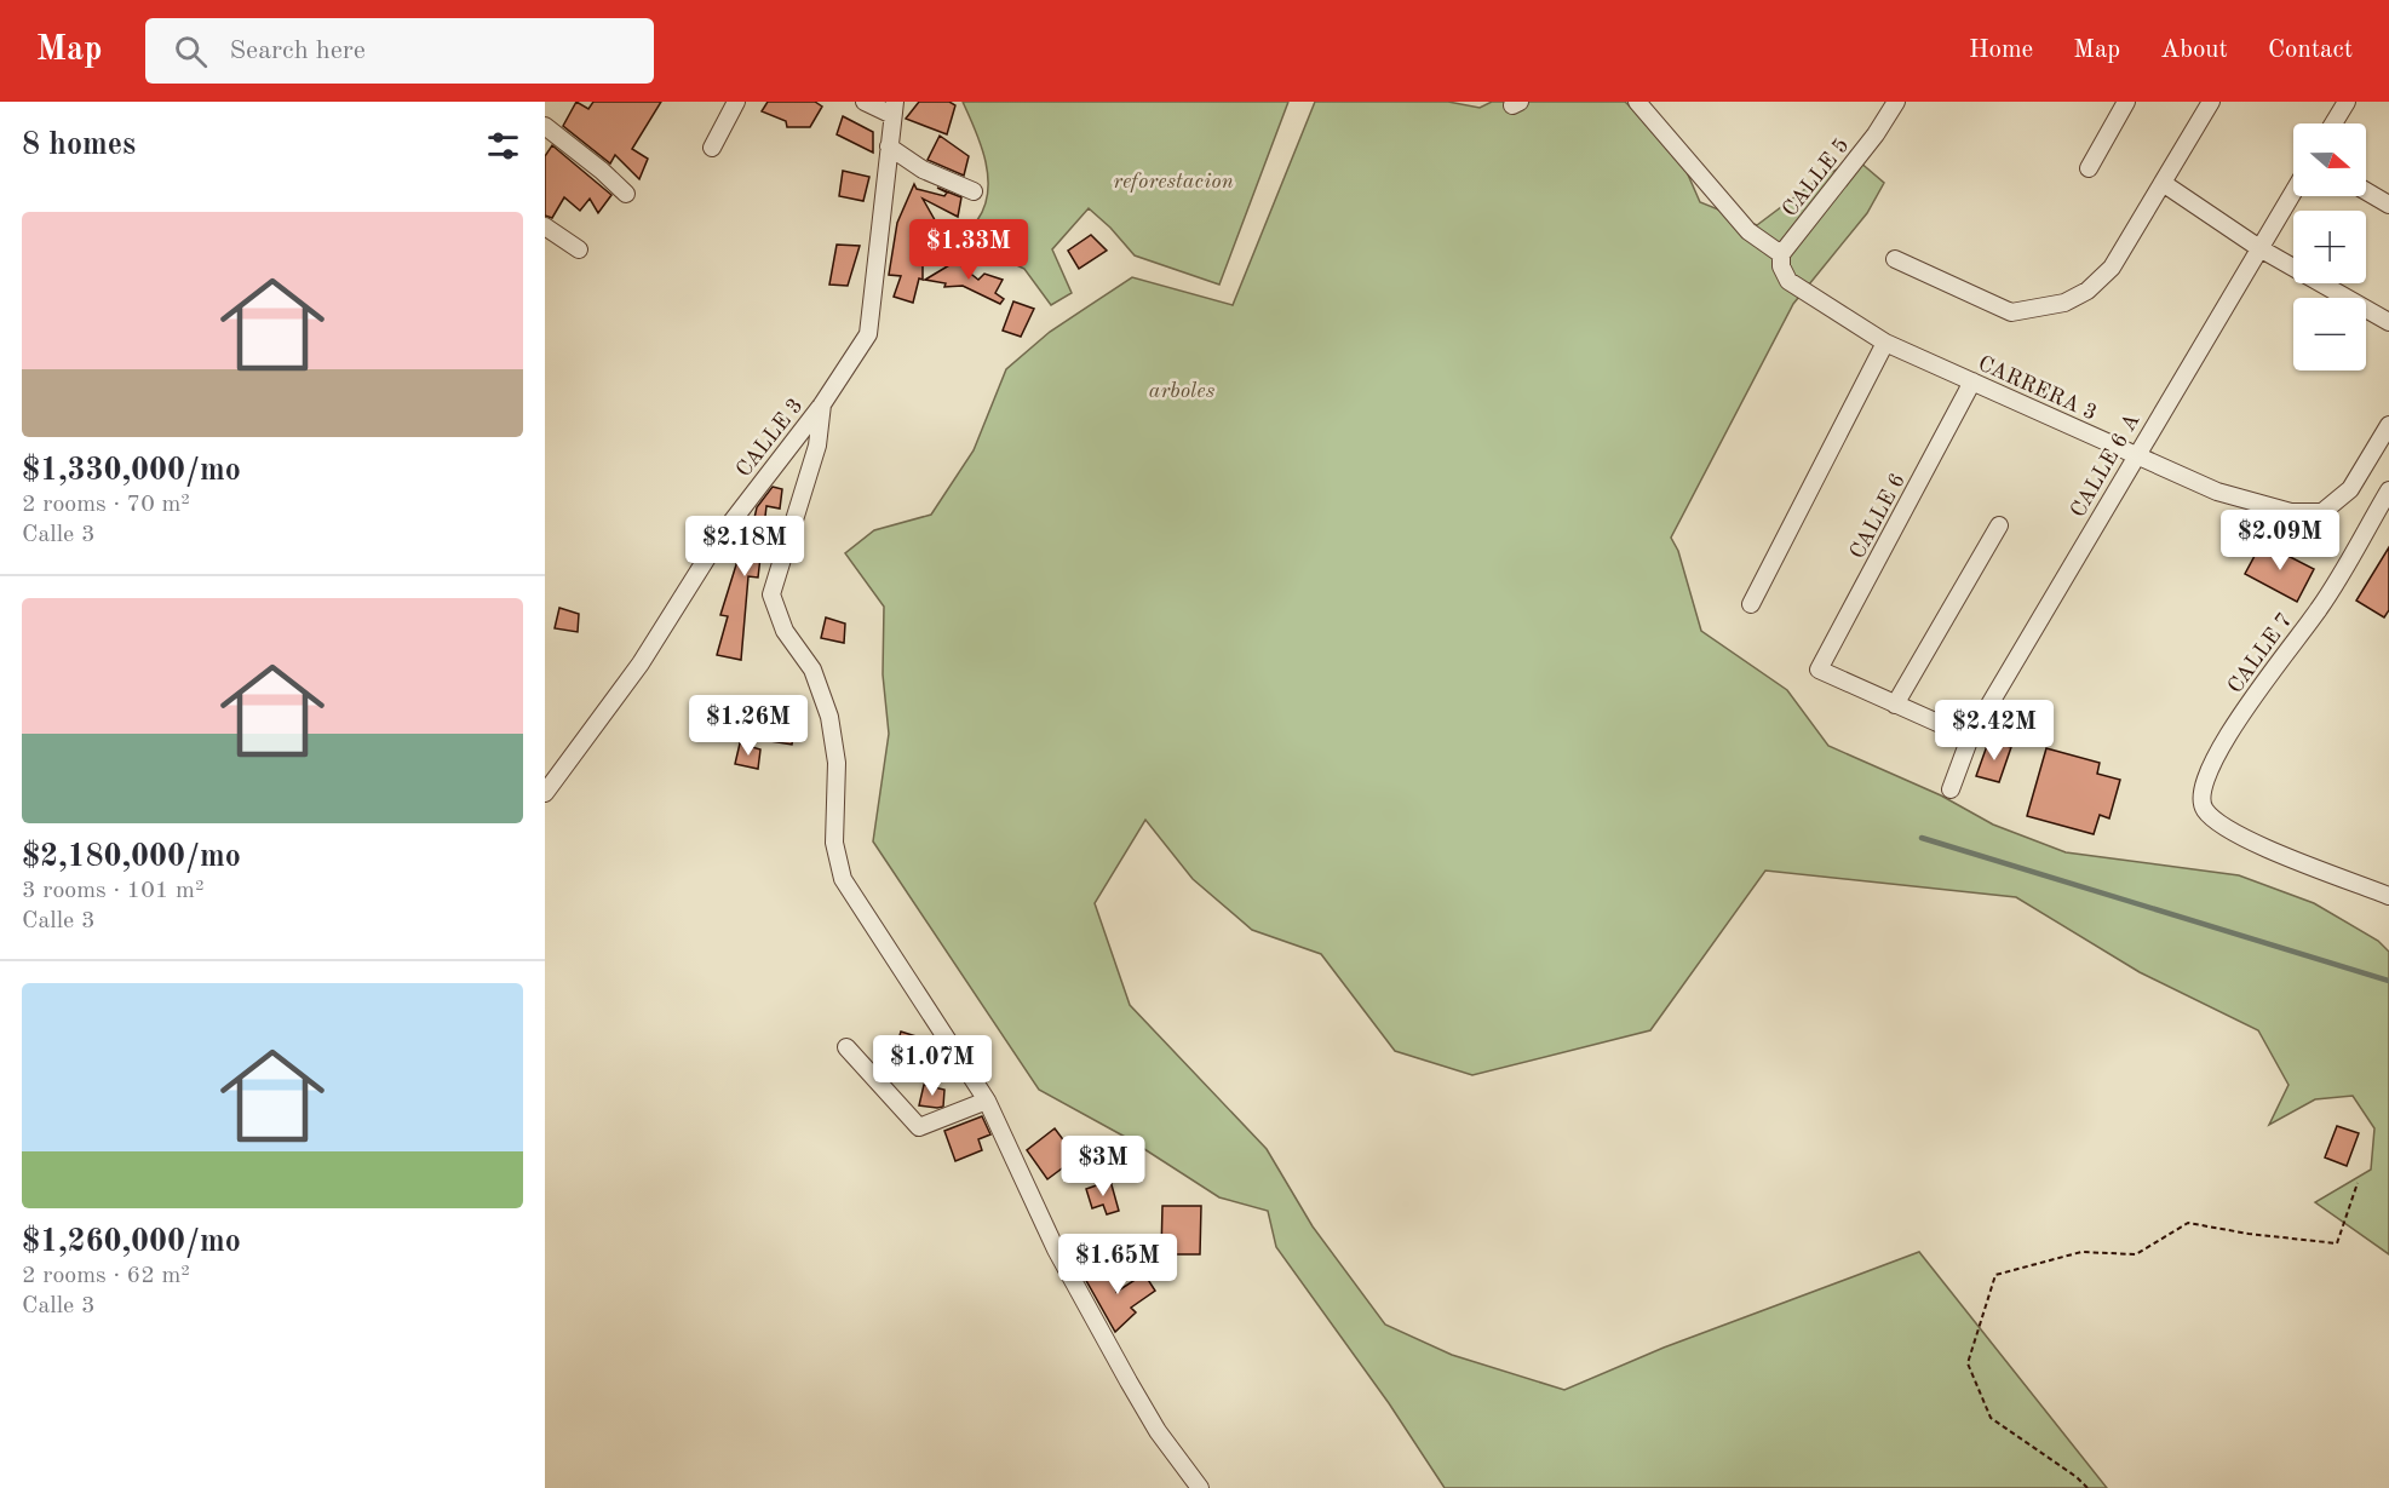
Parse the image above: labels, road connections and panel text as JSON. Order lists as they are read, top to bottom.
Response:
{
  "streets": {
    "street": [
      "CALLE 5",
      "CARRERA 3",
      "CALLE 3",
      "CALLE 6 A",
      "CALLE 6",
      "CALLE 7"
    ]
  },
  "crossings": [
    ["CALLE 5", "CARRERA 3"],
    ["CARRERA 3", "CALLE 6 A"],
    ["CARRERA 3", "CALLE 6"]
  ],
  "parks": ["reforestacion", "arboles"],
  "north": "right",
  "page": {
    "header": "Map",
    "search": "Search here",
    "nav": [
      "Home",
      "Map",
      "About",
      "Contact"
    ],
    "heading": "8 homes",
    "map_buttons": ["+", "−"],
    "list": [
      {
        "name": "$1,330,000/mo",
        "note": "2 rooms · 70 m² · Calle 3"
      },
      {
        "name": "$2,180,000/mo",
        "note": "3 rooms · 101 m² · Calle 3"
      },
      {
        "name": "$1,260,000/mo",
        "note": "2 rooms · 62 m² · Calle 3"
      }
    ],
    "price": [
      "$1.33M",
      "$2.09M",
      "$2.18M",
      "$1.26M",
      "$2.42M",
      "$1.07M",
      "$3M",
      "$1.65M"
    ]
  }
}
